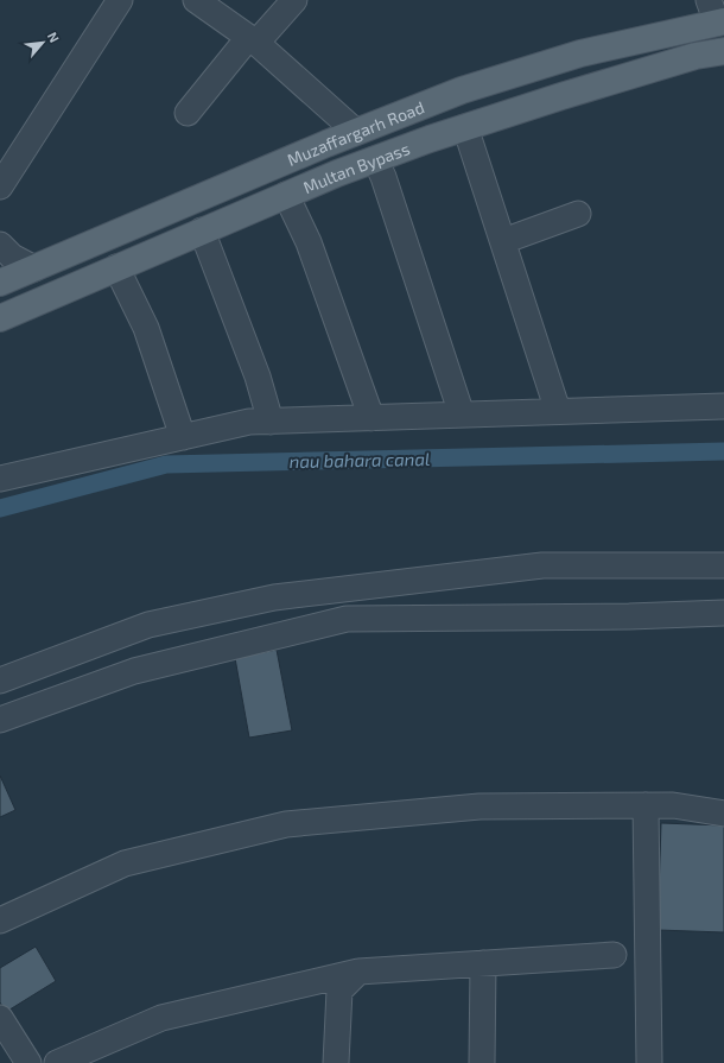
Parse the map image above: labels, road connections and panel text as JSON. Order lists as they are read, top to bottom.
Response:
{
  "streets": {
    "main road": ["Muzaffargarh Road", "Multan Bypass"]
  },
  "water": ["nau bahara canal"],
  "north": "top right"
}
